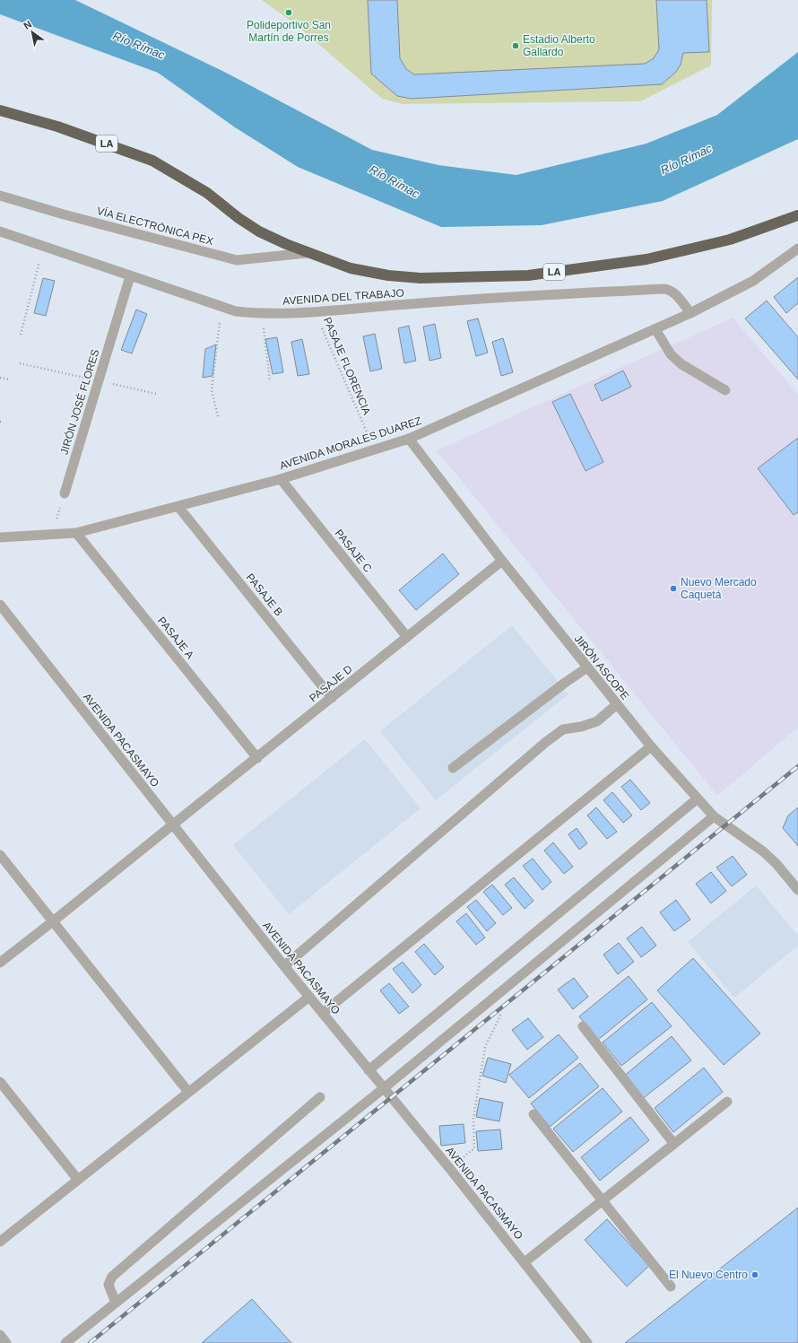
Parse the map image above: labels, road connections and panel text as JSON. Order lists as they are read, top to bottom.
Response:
{
  "streets": {
    "highway": ["LA"],
    "street": [
      "VÍA ELECTRÓNICA PEX",
      "AVENIDA DEL TRABAJO",
      "JIRÓN JOSÉ FLORES",
      "AVENIDA MORALES DUAREZ",
      "PASAJE C",
      "PASAJE B",
      "PASAJE A",
      "JIRÓN ASCOPE",
      "PASAJE D",
      "AVENIDA PACASMAYO"
    ],
    "path": ["PASAJE FLORENCIA"]
  },
  "crossings": [
    ["LA", "VÍA ELECTRÓNICA PEX"],
    ["AVENIDA DEL TRABAJO", "PASAJE FLORENCIA"],
    ["AVENIDA DEL TRABAJO", "JIRÓN JOSÉ FLORES"],
    ["AVENIDA DEL TRABAJO", "AVENIDA MORALES DUAREZ"],
    ["AVENIDA MORALES DUAREZ", "PASAJE C"],
    ["AVENIDA MORALES DUAREZ", "PASAJE B"],
    ["AVENIDA MORALES DUAREZ", "PASAJE A"],
    ["AVENIDA MORALES DUAREZ", "JIRÓN ASCOPE"],
    ["PASAJE C", "PASAJE D"],
    ["PASAJE B", "PASAJE D"],
    ["PASAJE A", "PASAJE D"],
    ["JIRÓN ASCOPE", "PASAJE D"],
    ["PASAJE D", "AVENIDA PACASMAYO"]
  ],
  "water": ["Río Rímac"],
  "places": [
    "Polideportivo San Martín de Porres",
    "Estadio Alberto Gallardo",
    "Nuevo Mercado Caquetá",
    "El Nuevo Centro"
  ],
  "north": "top left"
}
